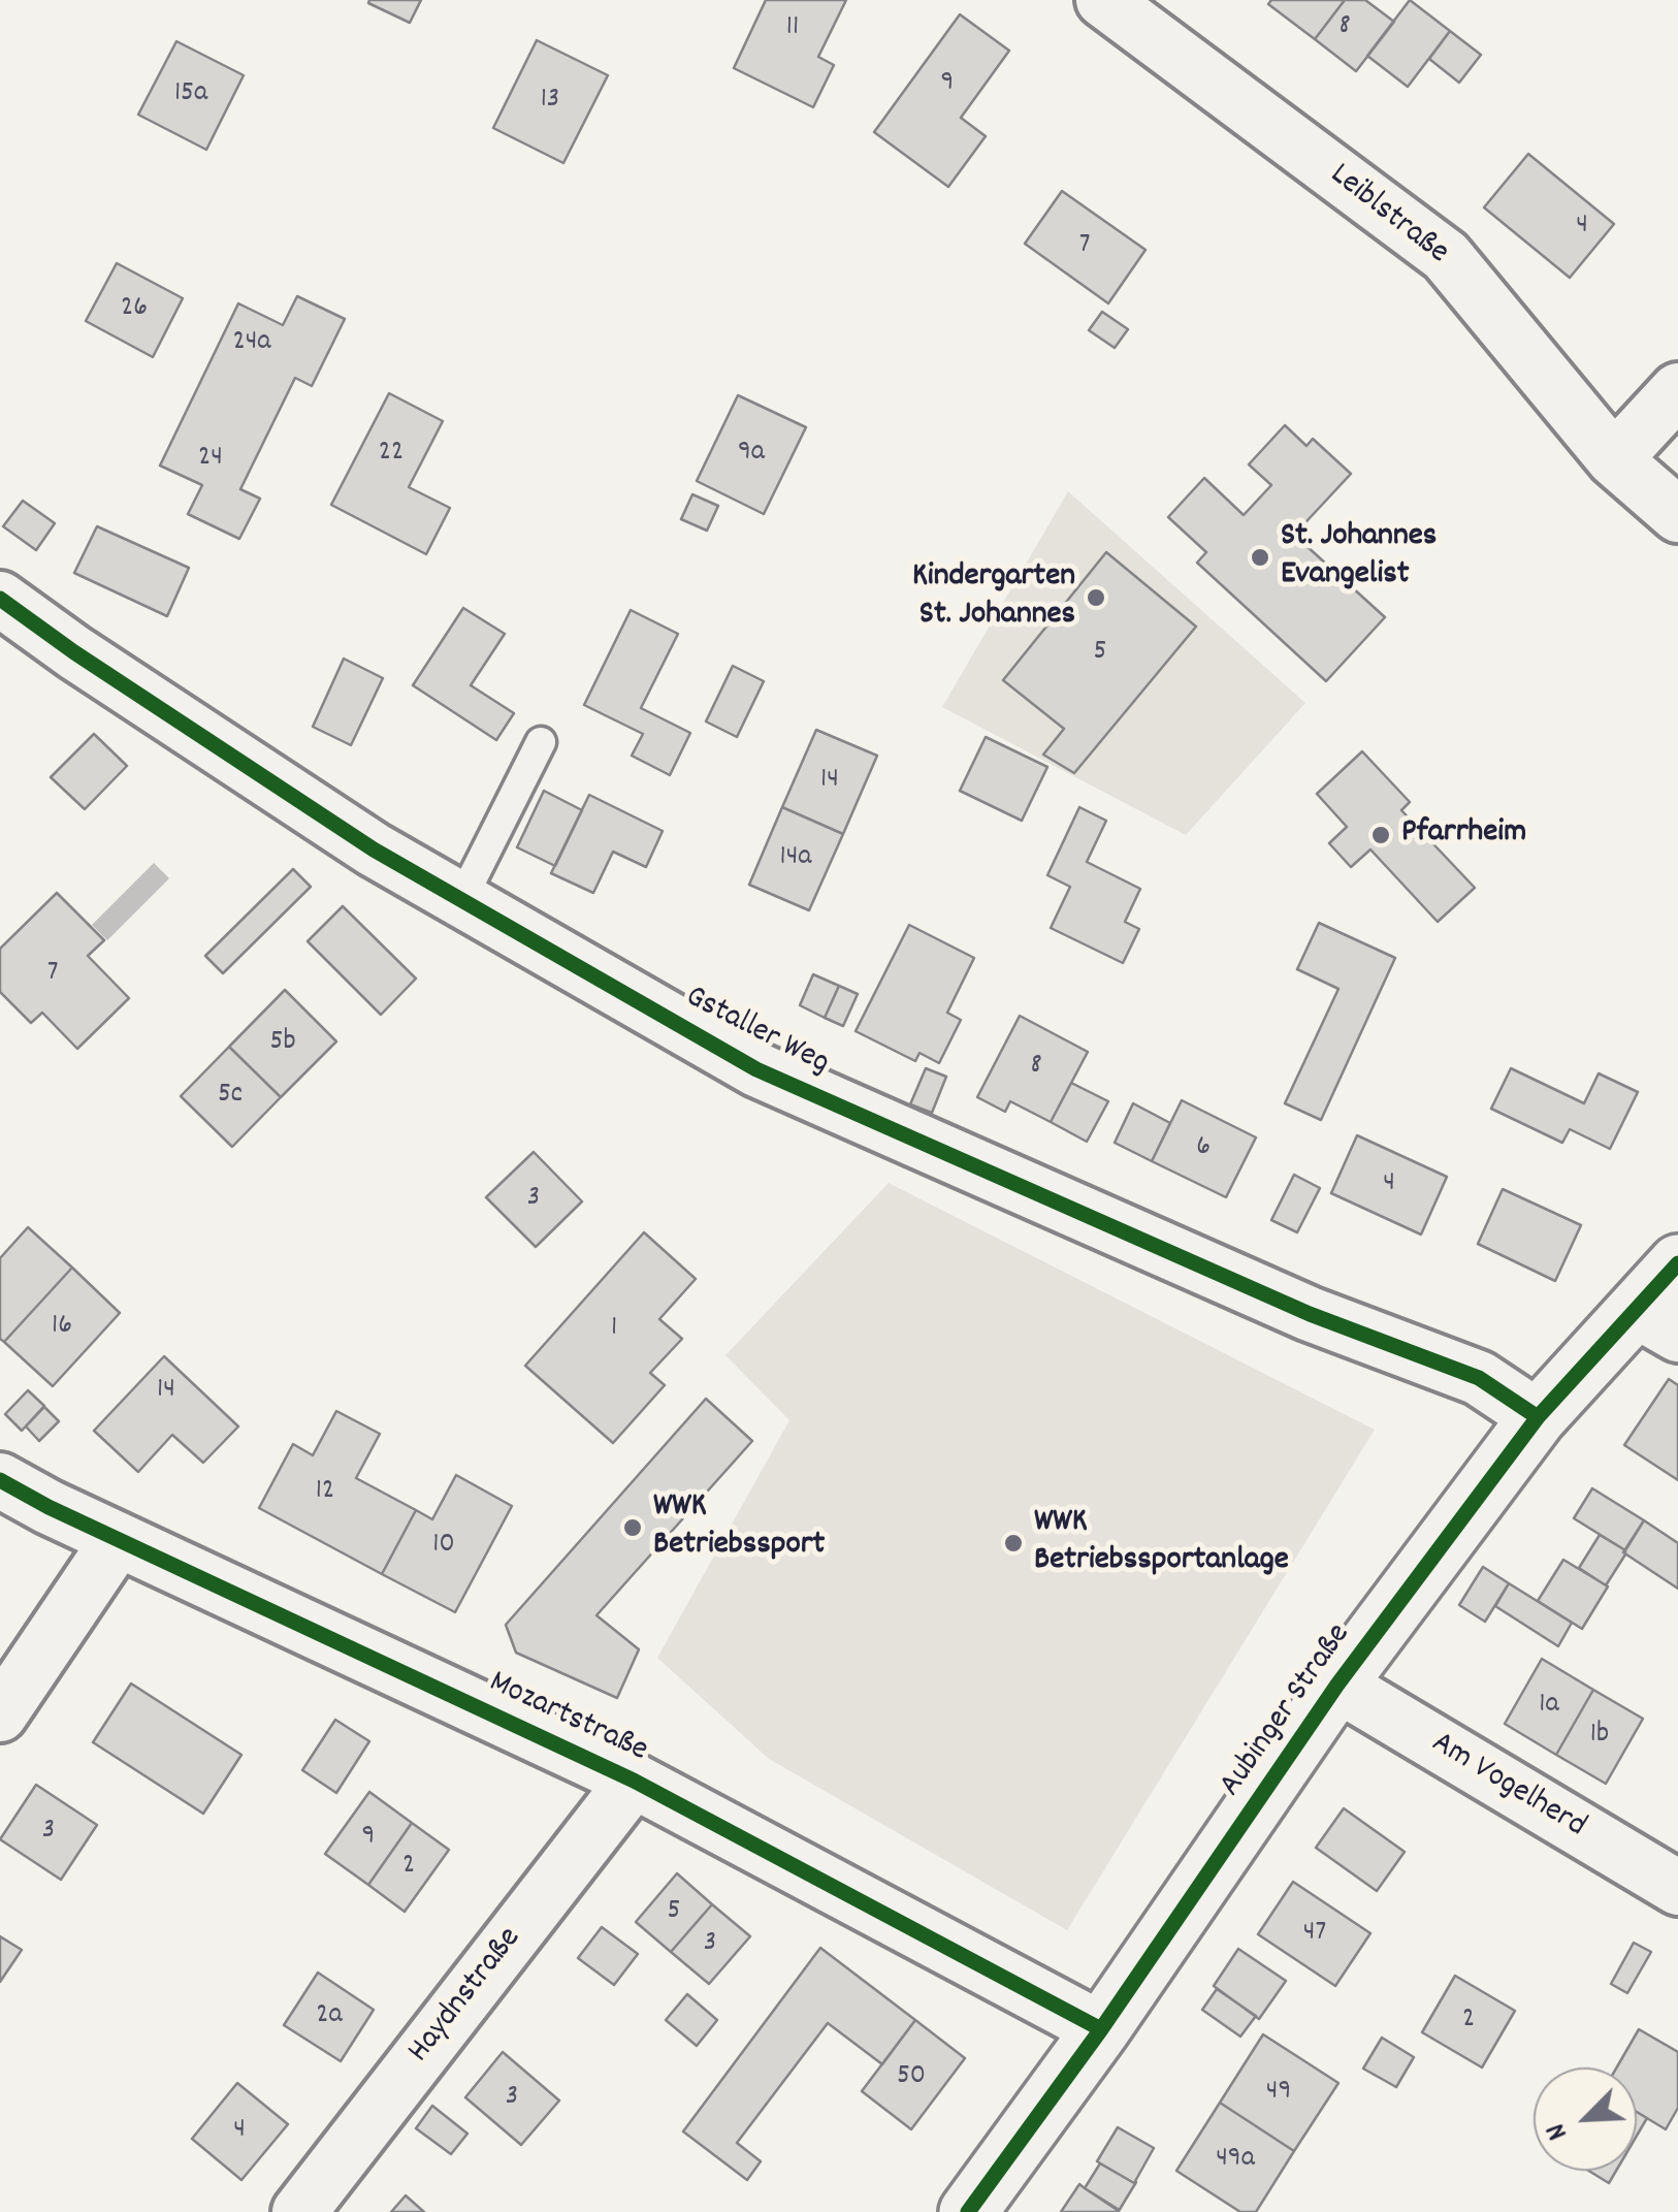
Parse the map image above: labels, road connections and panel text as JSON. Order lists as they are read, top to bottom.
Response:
{
  "streets": {
    "street": [
      "Leiblstraße",
      "Gstaller Weg",
      "Aubinger Straße",
      "Mozartstraße",
      "Am Vogelherd",
      "Haydnstraße"
    ]
  },
  "crossings": [
    ["Gstaller Weg", "Aubinger Straße"],
    ["Aubinger Straße", "Mozartstraße"],
    ["Aubinger Straße", "Am Vogelherd"],
    ["Mozartstraße", "Haydnstraße"]
  ],
  "places": [
    "St. Johannes Evangelist",
    "Kindergarten St. Johannes",
    "Pfarrheim",
    "WWK Betriebssport",
    "WWK Betriebssportanlage"
  ],
  "house_numbers": [
    "8",
    "11",
    "9",
    "15a",
    "13",
    "4",
    "7",
    "26",
    "24a",
    "22",
    "9a",
    "24",
    "5",
    "14",
    "14a",
    "7",
    "5b",
    "8",
    "5c",
    "6",
    "4",
    "3",
    "16",
    "1",
    "14",
    "12",
    "10",
    "1a",
    "1b",
    "3",
    "9",
    "2",
    "5",
    "47",
    "3",
    "2a",
    "2",
    "50",
    "49",
    "3",
    "4",
    "49a"
  ],
  "north": "bottom left"
}
